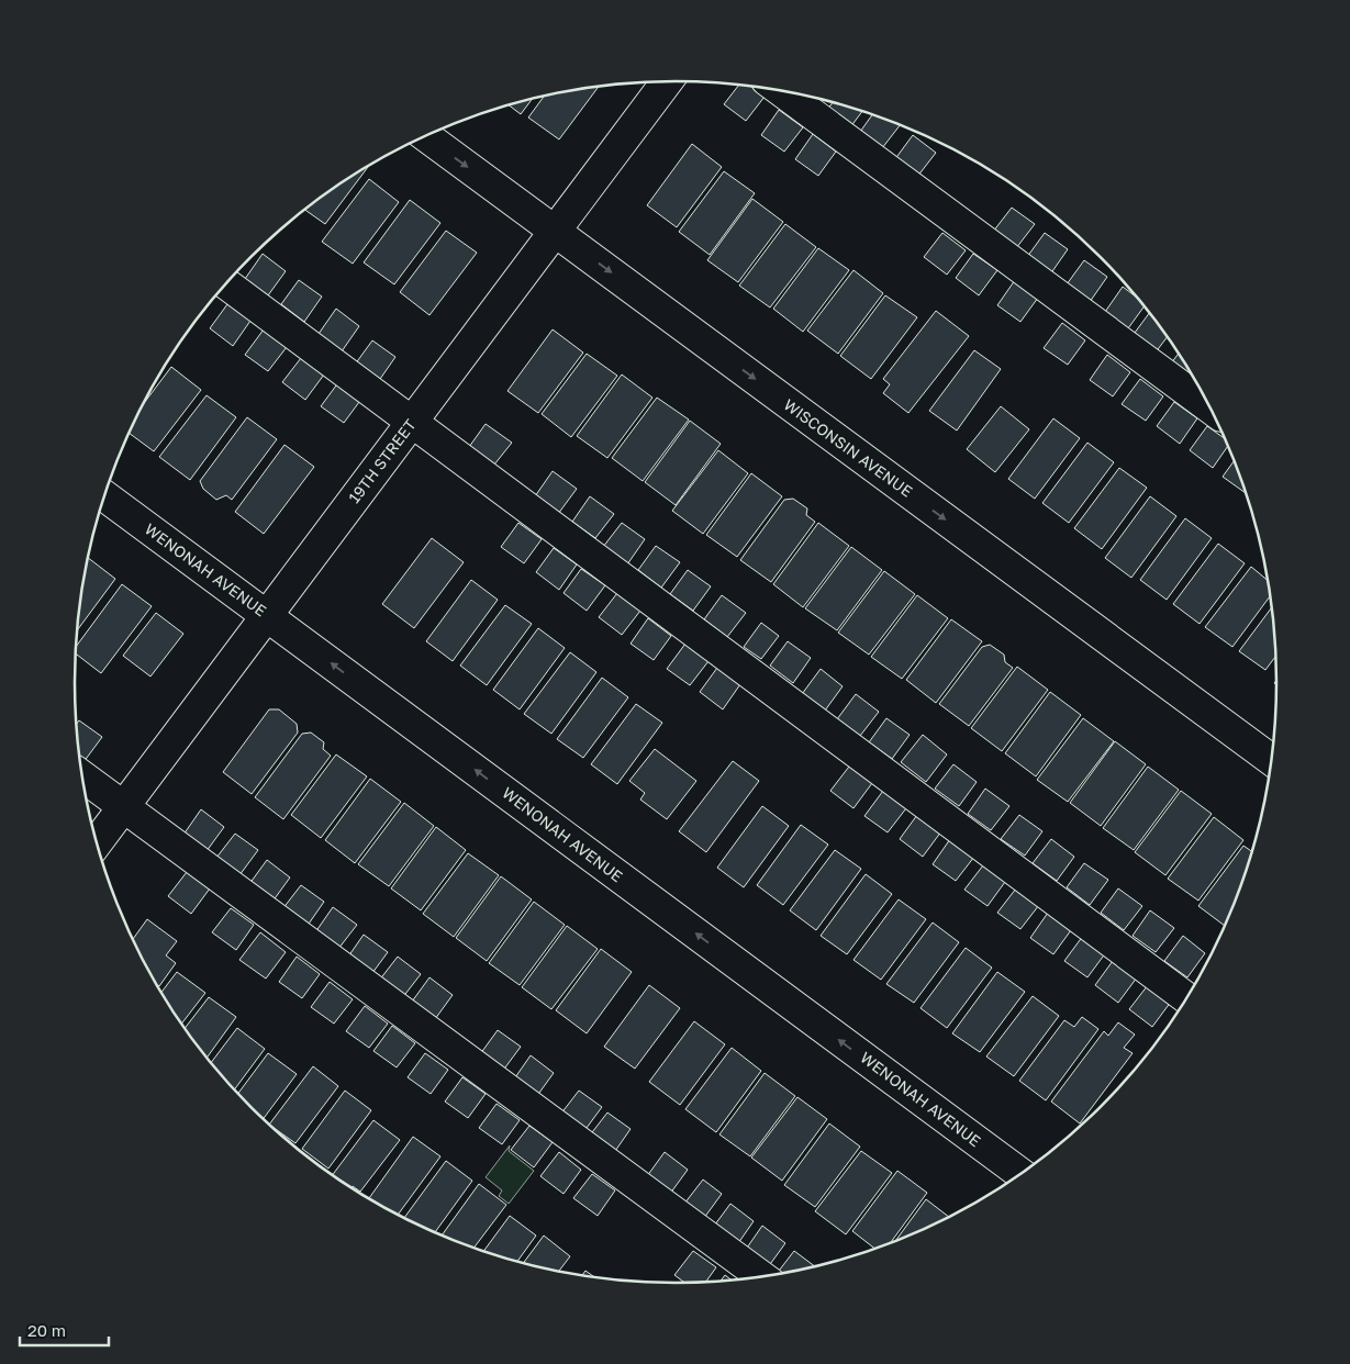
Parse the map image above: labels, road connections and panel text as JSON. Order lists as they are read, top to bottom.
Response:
{
  "streets": {
    "street": ["WISCONSIN AVENUE", "19TH STREET", "WENONAH AVENUE"]
  },
  "crossings": [
    ["WISCONSIN AVENUE", "19TH STREET"],
    ["19TH STREET", "WENONAH AVENUE"]
  ],
  "scale_bar": "20 m"
}
